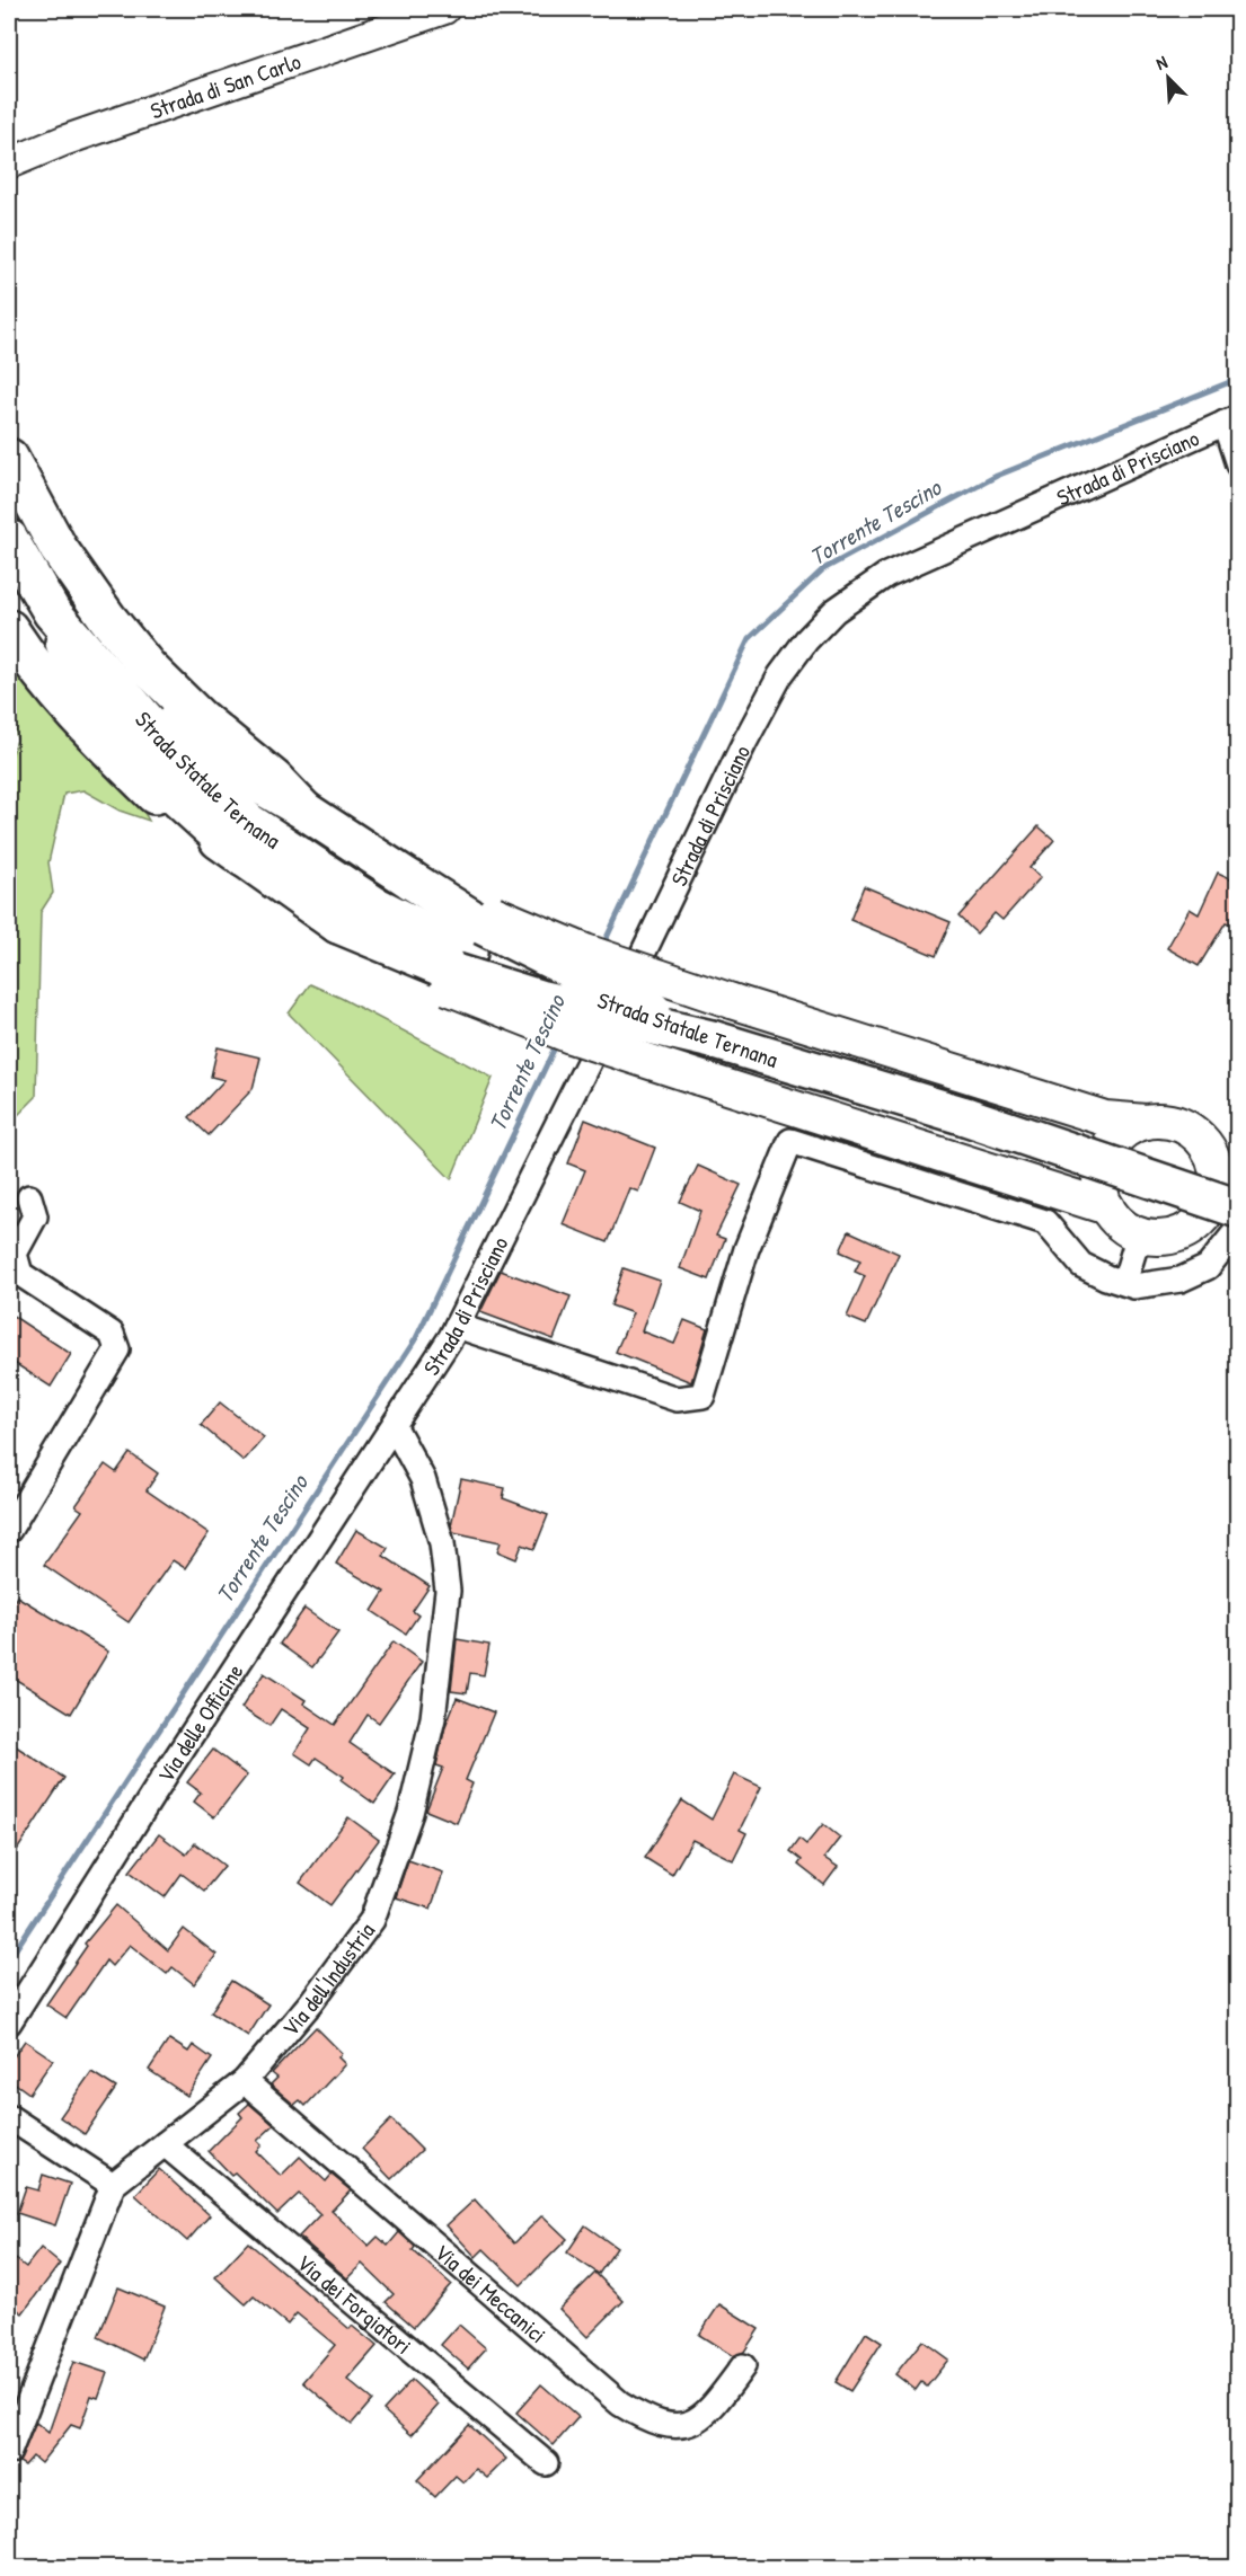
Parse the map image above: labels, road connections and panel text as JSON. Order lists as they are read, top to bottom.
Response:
{
  "streets": {
    "main road": ["Strada Statale Ternana"],
    "street": [
      "Strada di San Carlo",
      "Strada di Prisciano",
      "Via delle Officine",
      "Via dell'Industria",
      "Via dei Meccanici",
      "Via dei Forgiatori"
    ]
  },
  "crossings": [
    ["Strada di Prisciano", "Via delle Officine"],
    ["Strada di Prisciano", "Via dell'Industria"],
    ["Via delle Officine", "Via dell'Industria"],
    ["Via dell'Industria", "Via dei Meccanici"],
    ["Via dell'Industria", "Via dei Forgiatori"]
  ],
  "water": ["Torrente Tescino"],
  "north": "top left"
}
